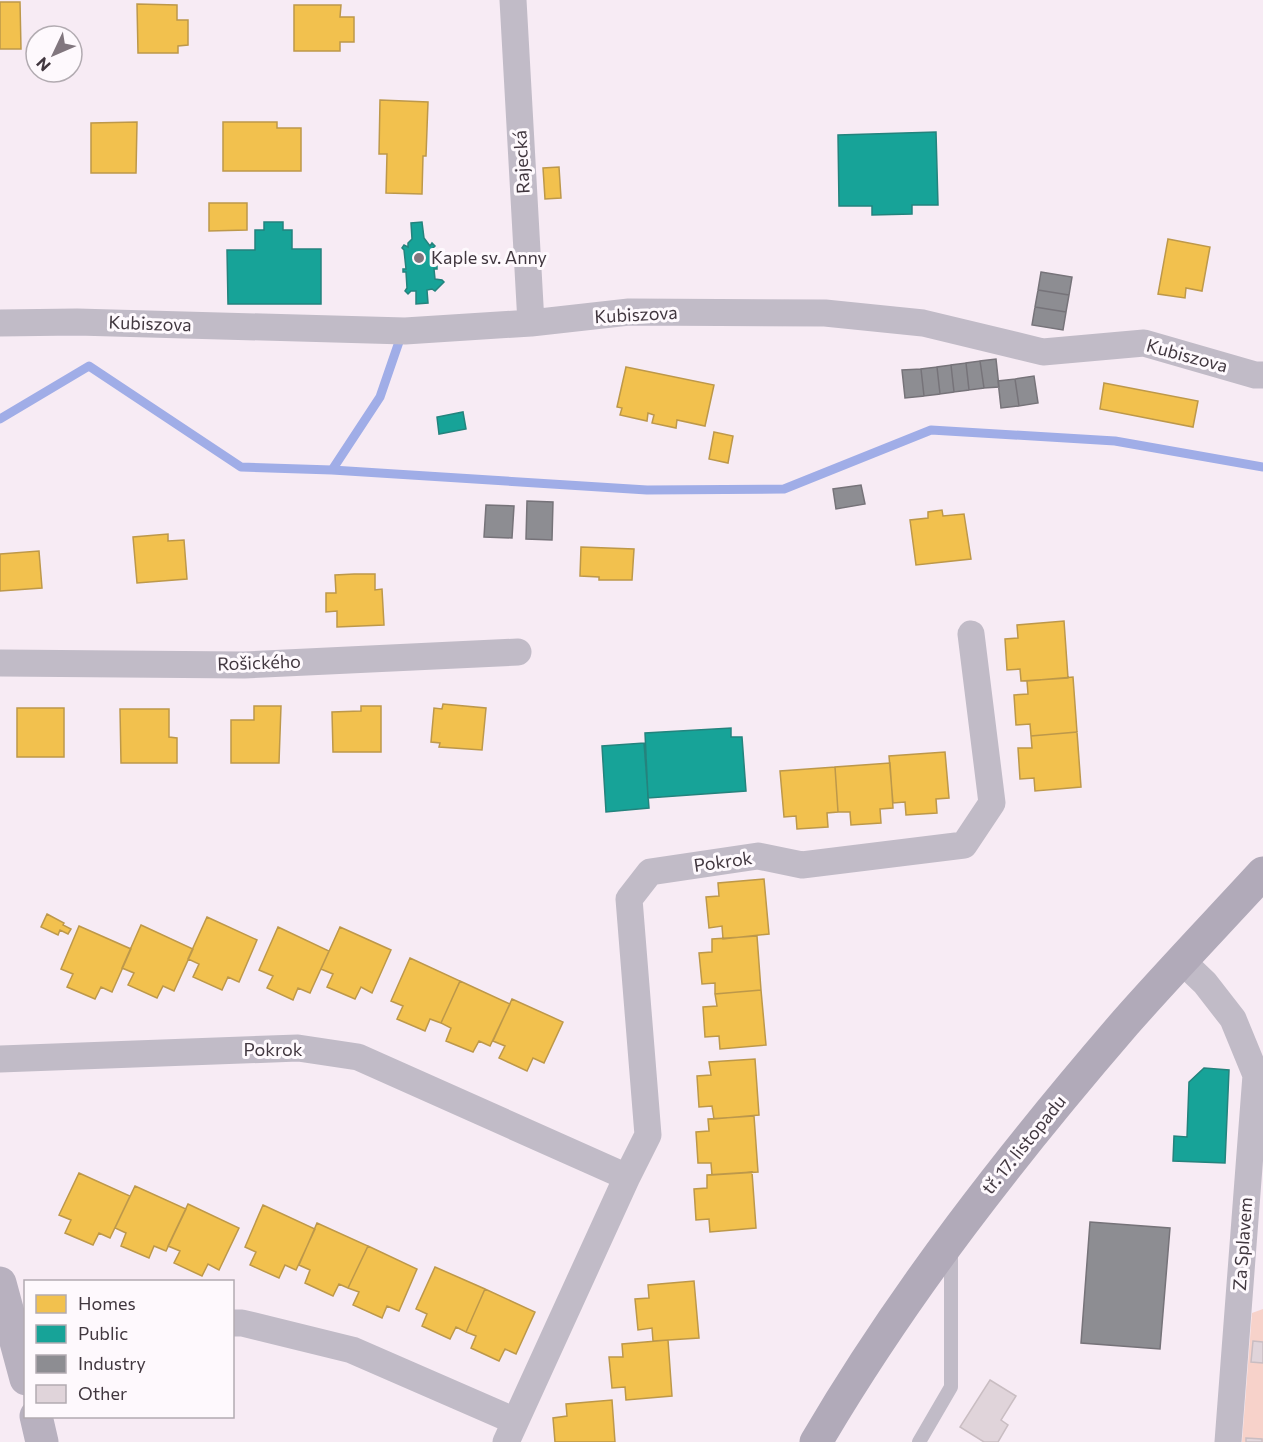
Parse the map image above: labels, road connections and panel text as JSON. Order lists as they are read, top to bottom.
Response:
{
  "streets": {
    "main road": ["tř. 17. listopadu"],
    "street": [
      "Rajecká",
      "Kubiszova",
      "Rošického",
      "Pokrok",
      "Za Splavem"
    ]
  },
  "crossings": [
    ["Rajecká", "Kubiszova"],
    ["tř. 17. listopadu", "Za Splavem"]
  ],
  "places": ["Kaple sv. Anny"],
  "legend": [
    "Homes",
    "Public",
    "Industry",
    "Other"
  ],
  "north": "bottom left"
}
